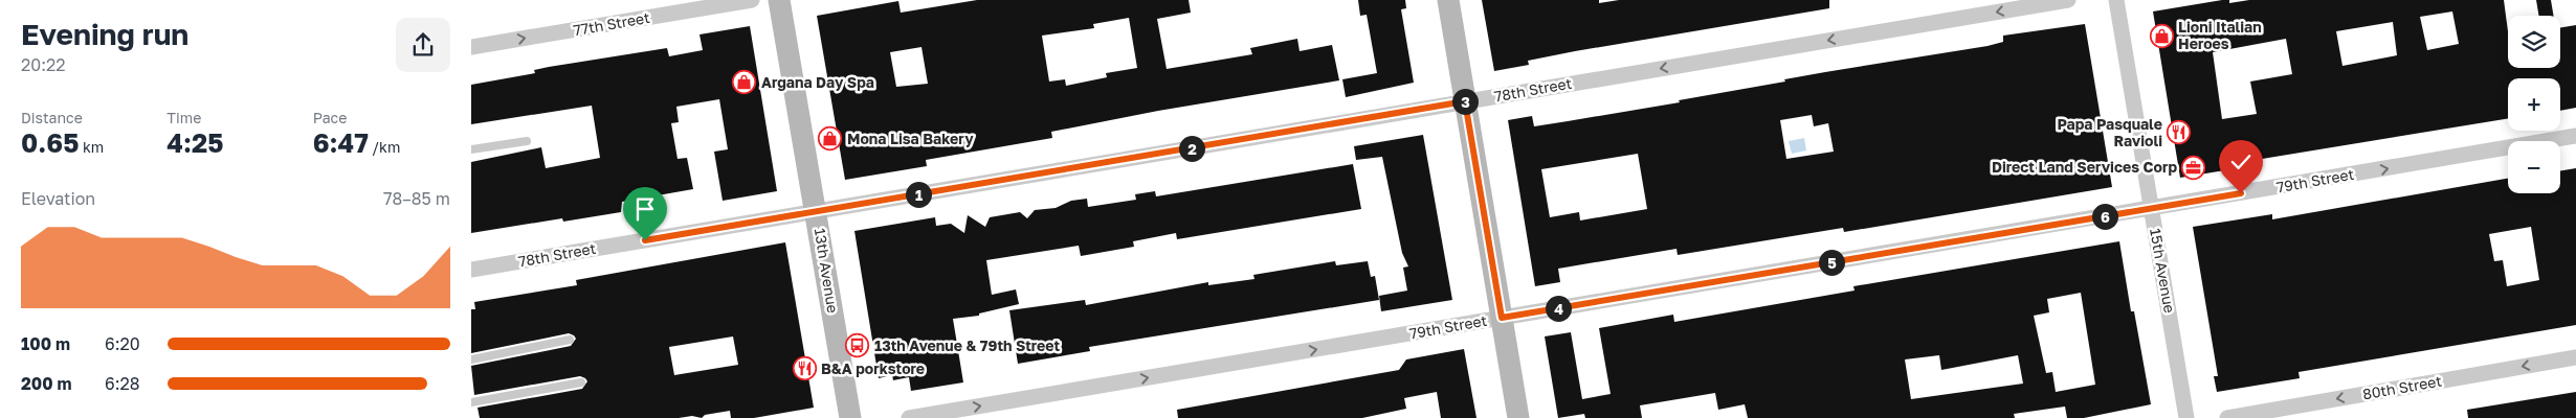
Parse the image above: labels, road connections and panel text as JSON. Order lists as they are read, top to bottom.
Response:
{
  "streets": {
    "main road": ["13th Avenue"],
    "street": [
      "77th Street",
      "78th Street",
      "79th Street",
      "15th Avenue",
      "80th Street"
    ]
  },
  "crossings": [
    ["78th Street", "13th Avenue"],
    ["79th Street", "15th Avenue"]
  ],
  "one_way": [
    "77th Street",
    "78th Street",
    "79th Street",
    "80th Street"
  ],
  "places": {
    "shop": ["Lioni Italian Heroes", "Argana Day Spa", "Mona Lisa Bakery"],
    "restaurant": ["Papa Pasquale Ravioli", "B&A porkstore"],
    "office": ["Direct Land Services Corp"],
    "bus stop": ["13th Avenue & 79th Street"]
  },
  "page": {
    "heading": ["Evening run", "20:22"],
    "map_buttons": ["+", "−"],
    "stats": [
      ["Distance", "0.65 km"],
      ["Time", "4:25"],
      ["Pace", "6:47 /km"]
    ],
    "pins": [
      "3",
      "2",
      "1",
      "6",
      "5",
      "4"
    ],
    "chart": ["Elevation", "78–85 m"],
    "list": [
      {
        "name": "100 m",
        "note": "6:20"
      },
      {
        "name": "200 m",
        "note": "6:28"
      }
    ]
  }
}
